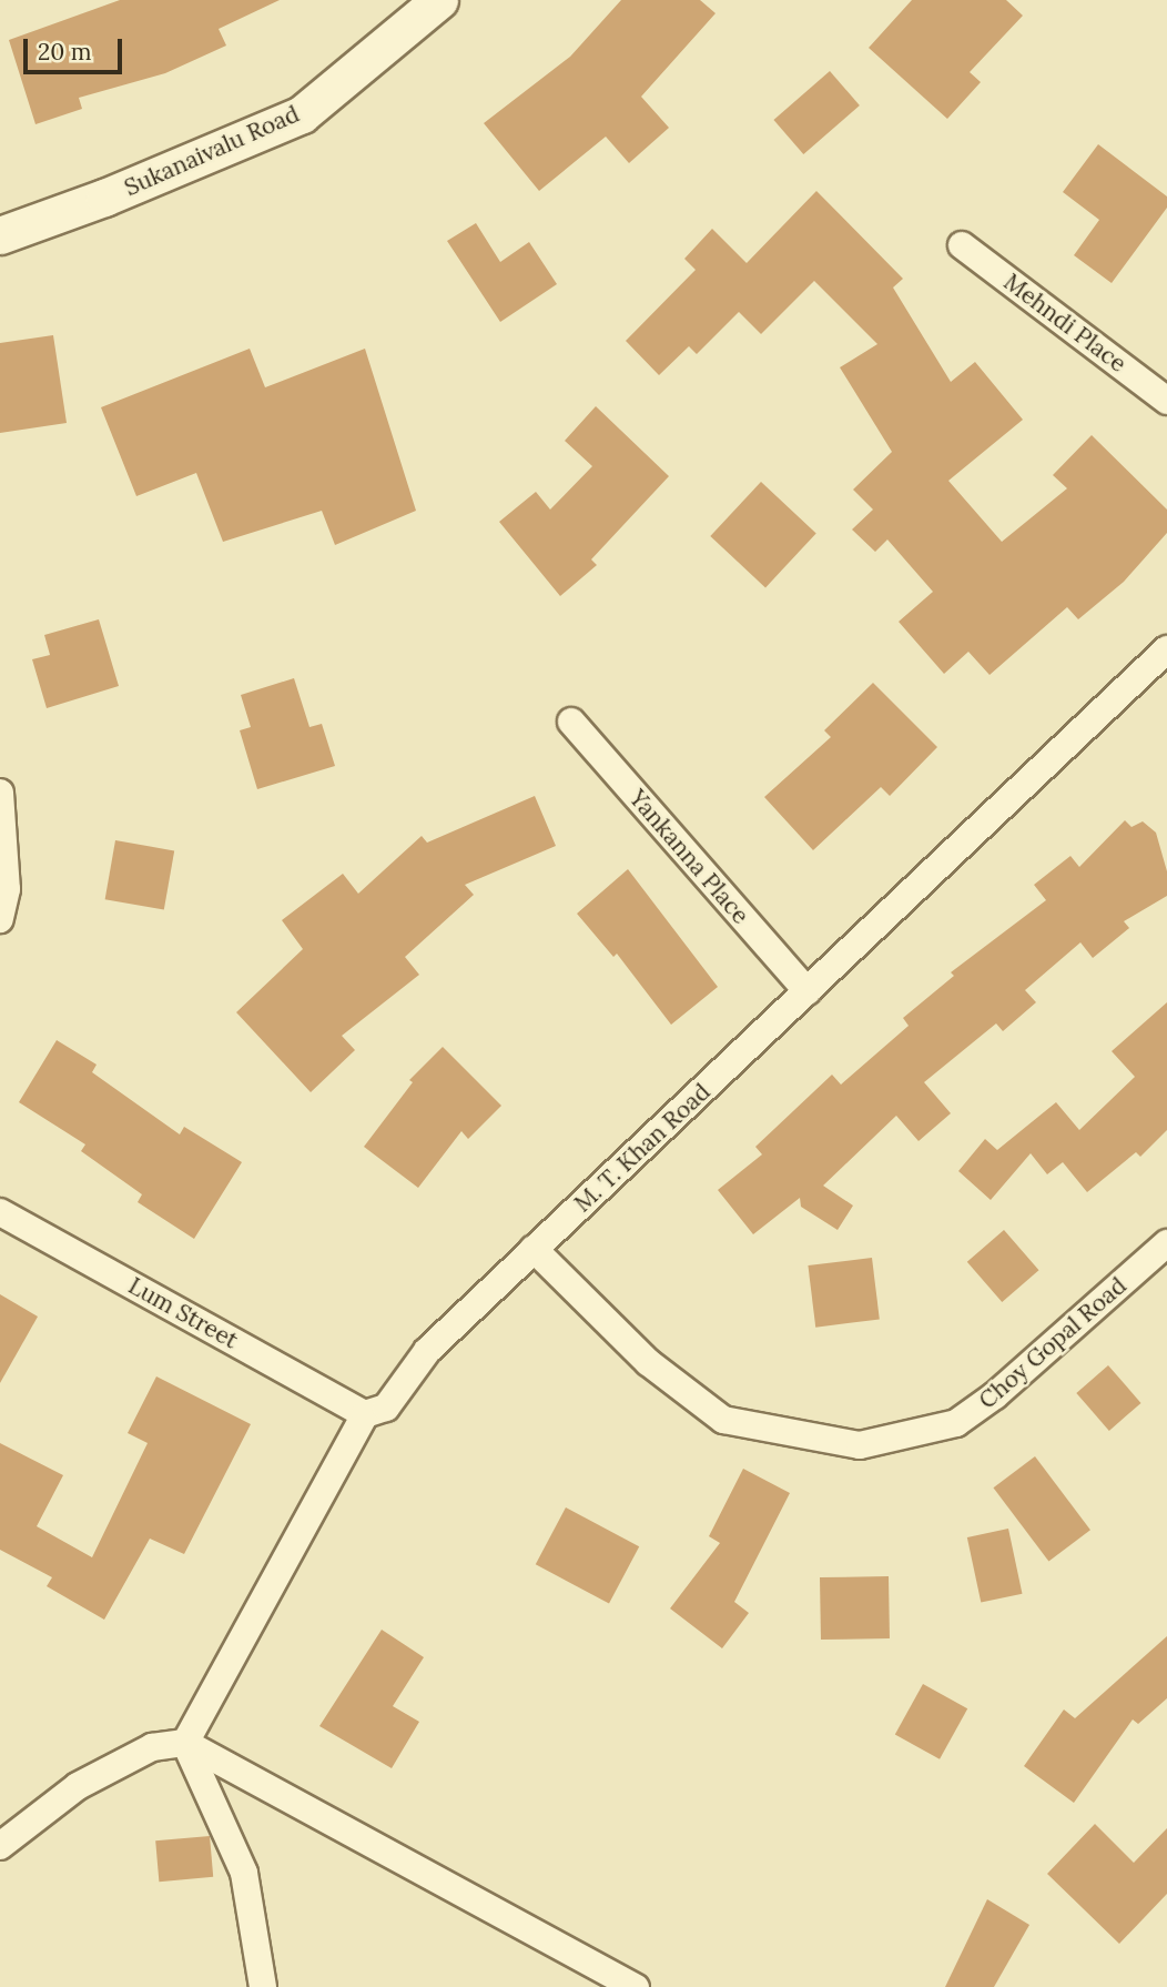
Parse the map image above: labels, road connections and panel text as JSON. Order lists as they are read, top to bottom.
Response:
{
  "streets": {
    "main road": ["Sukanaivalu Road"],
    "street": [
      "Mehndi Place",
      "Yankanna Place",
      "M. T. Khan Road",
      "Lum Street",
      "Choy Gopal Road"
    ]
  },
  "crossings": [
    ["Yankanna Place", "M. T. Khan Road"],
    ["M. T. Khan Road", "Lum Street"],
    ["M. T. Khan Road", "Choy Gopal Road"]
  ],
  "scale_bar": "20 m"
}
